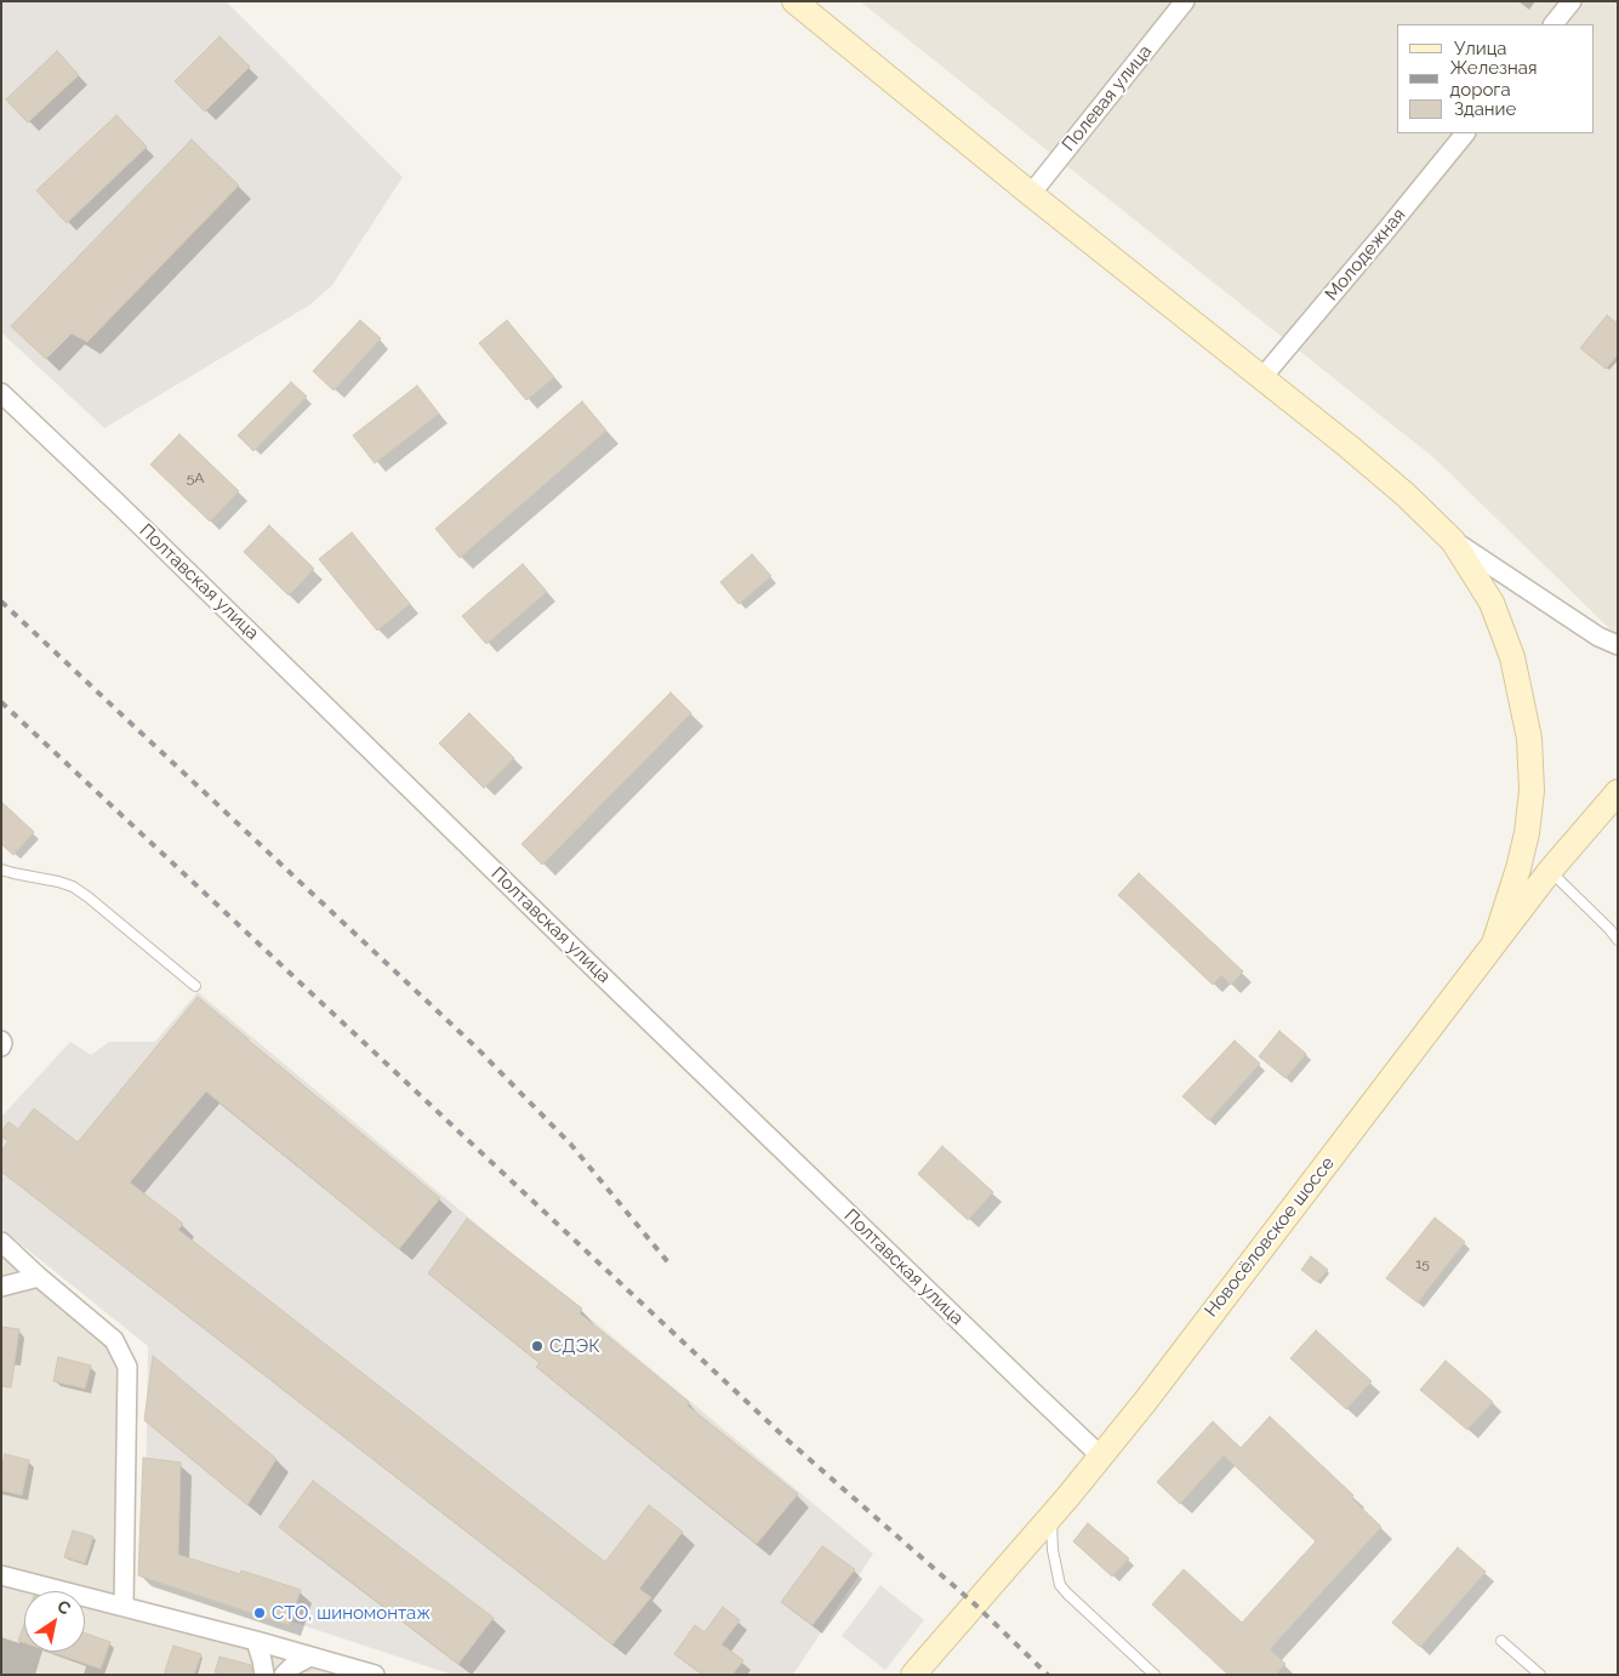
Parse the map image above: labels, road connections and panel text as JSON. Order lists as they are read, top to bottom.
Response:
{
  "streets": {
    "main road": ["Новосёловское шоссе"],
    "street": ["Полевая улица", "Молодежная", "Полтавская улица"]
  },
  "crossings": [
    ["Полтавская улица", "Новосёловское шоссе"]
  ],
  "places": ["СДЭК", "СТО, шиномонтаж"],
  "house_numbers": ["5А", "15"],
  "legend": ["Улица", "Железная дорога", "Здание"],
  "north": "top right"
}
